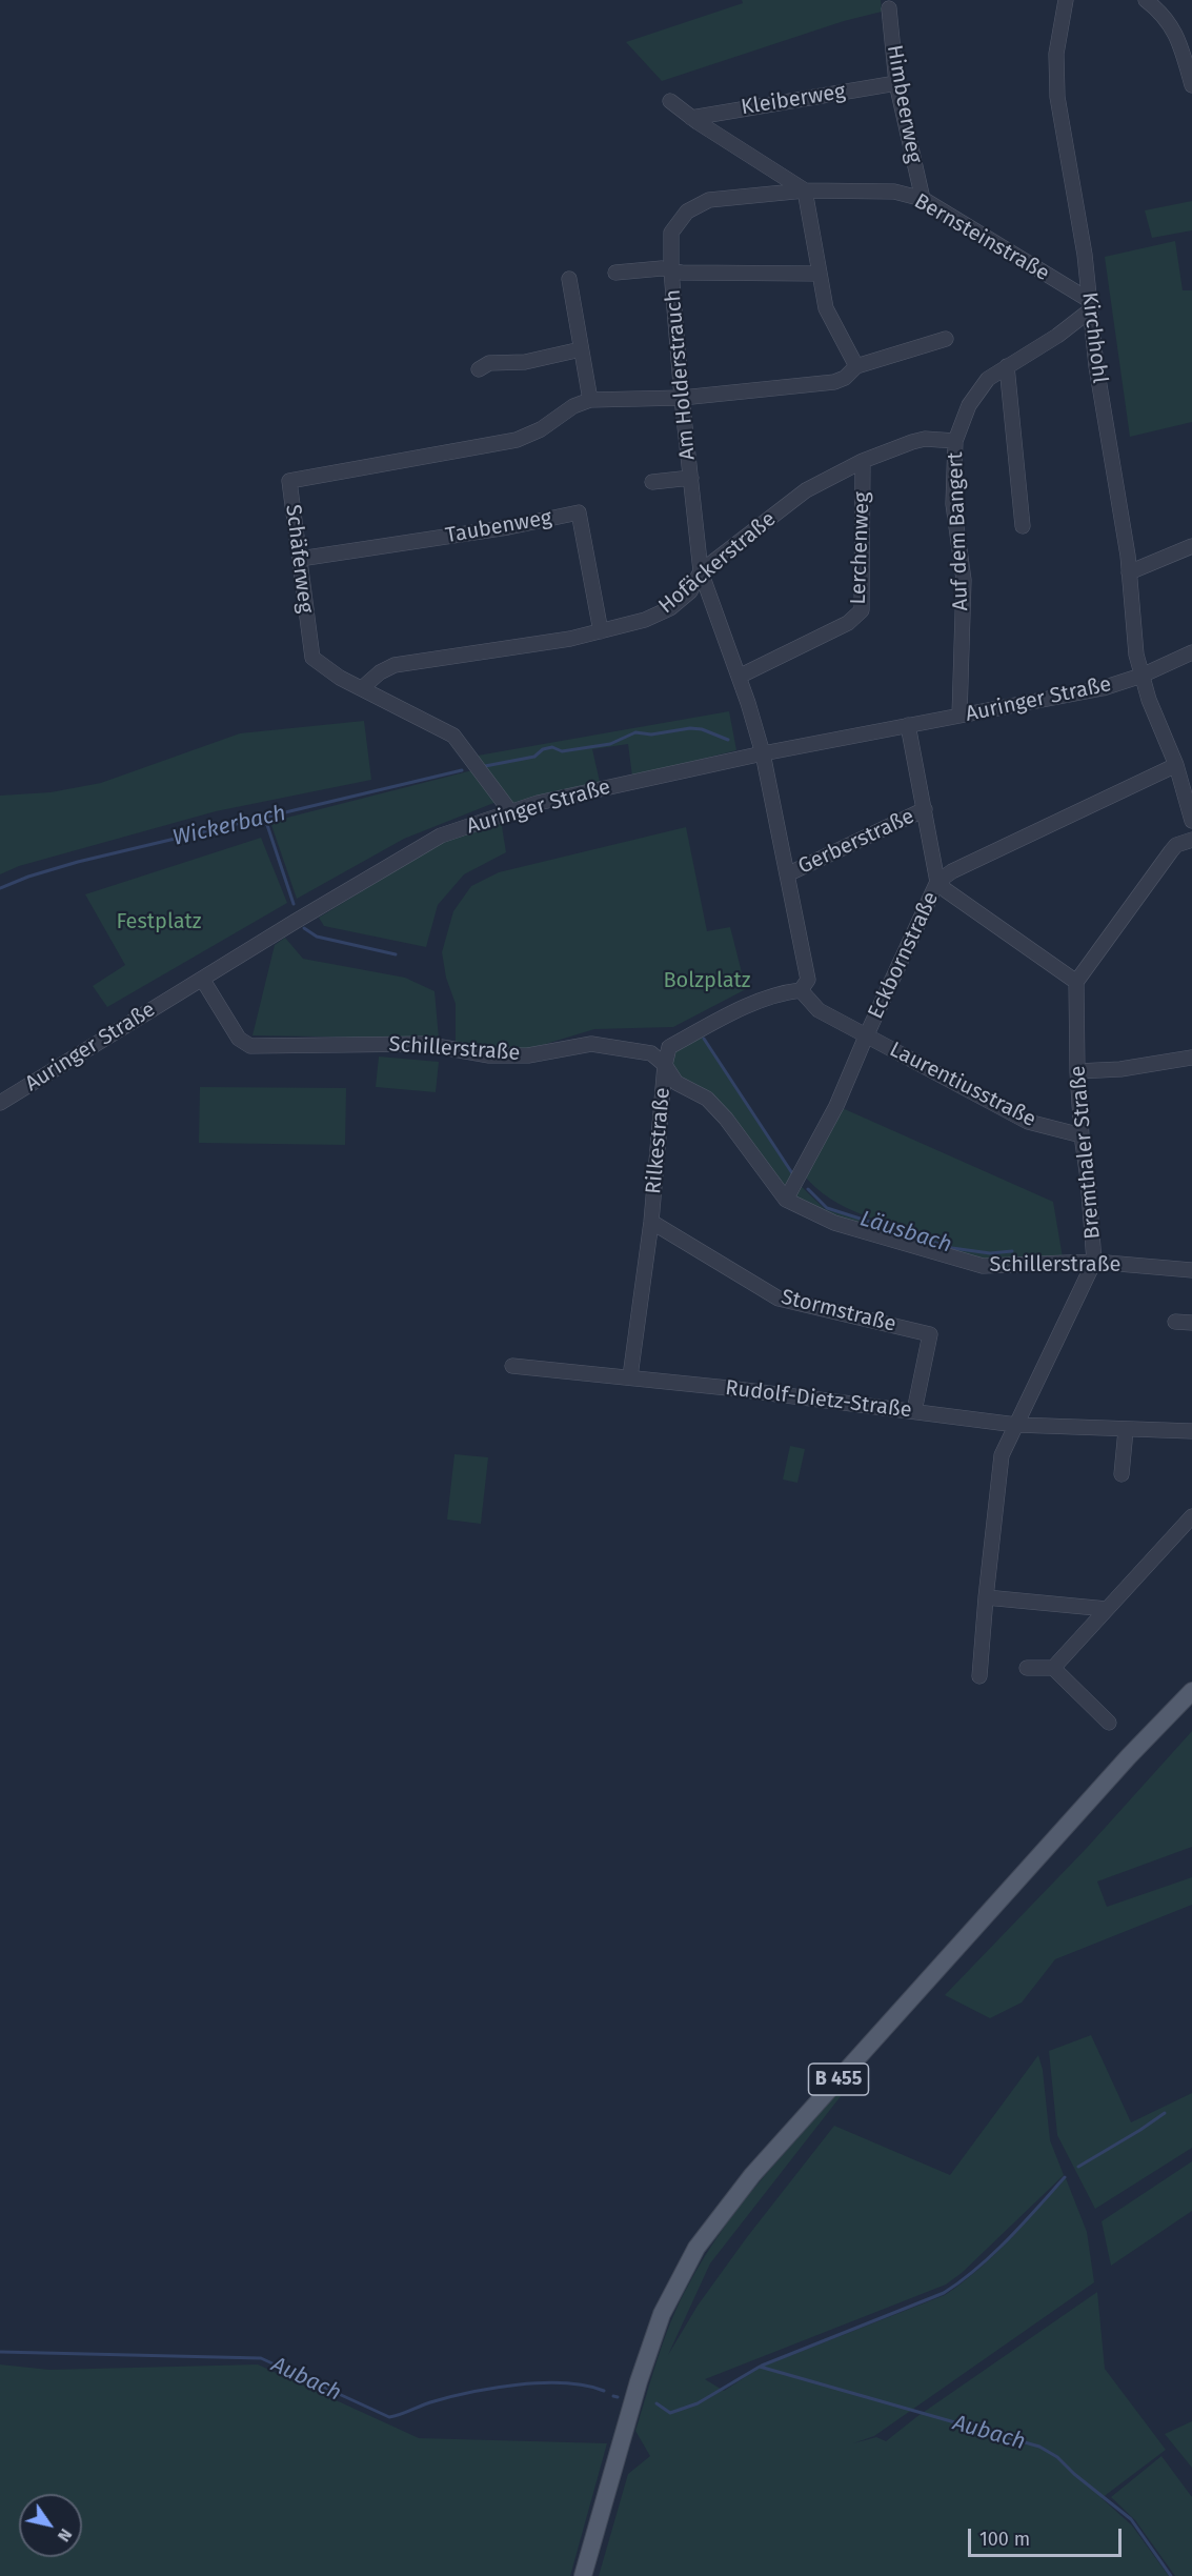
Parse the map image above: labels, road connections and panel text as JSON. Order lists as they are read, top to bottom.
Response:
{
  "streets": {
    "main road": ["B 455"],
    "street": [
      "Kleiberweg",
      "Himbeerweg",
      "Bernsteinstraße",
      "Kirchhohl",
      "Am Holderstrauch",
      "Taubenweg",
      "Auf dem Bangert",
      "Lerchenweg",
      "Schäferweg",
      "Hofäckerstraße",
      "Auringer Straße",
      "Gerberstraße",
      "Eckbornstraße",
      "Schillerstraße",
      "Laurentiusstraße",
      "Rilkestraße",
      "Bremthaler Straße",
      "Stormstraße",
      "Rudolf-Dietz-Straße"
    ]
  },
  "crossings": [
    ["Kleiberweg", "Himbeerweg"],
    ["Himbeerweg", "Bernsteinstraße"],
    ["Bernsteinstraße", "Kirchhohl"],
    ["Bernsteinstraße", "Am Holderstrauch"],
    ["Bernsteinstraße", "Auf dem Bangert"],
    ["Kirchhohl", "Auf dem Bangert"],
    ["Kirchhohl", "Auringer Straße"],
    ["Kirchhohl", "Eckbornstraße"],
    ["Am Holderstrauch", "Lerchenweg"],
    ["Am Holderstrauch", "Schäferweg"],
    ["Am Holderstrauch", "Hofäckerstraße"],
    ["Am Holderstrauch", "Auringer Straße"],
    ["Taubenweg", "Schäferweg"],
    ["Taubenweg", "Hofäckerstraße"],
    ["Auf dem Bangert", "Hofäckerstraße"],
    ["Auf dem Bangert", "Auringer Straße"],
    ["Lerchenweg", "Hofäckerstraße"],
    ["Schäferweg", "Hofäckerstraße"],
    ["Schäferweg", "Auringer Straße"],
    ["Auringer Straße", "Schillerstraße"],
    ["Eckbornstraße", "Schillerstraße"],
    ["Eckbornstraße", "Laurentiusstraße"],
    ["Schillerstraße", "Rilkestraße"],
    ["Schillerstraße", "Bremthaler Straße"],
    ["Laurentiusstraße", "Rilkestraße"],
    ["Laurentiusstraße", "Bremthaler Straße"],
    ["Rilkestraße", "Stormstraße"],
    ["Rilkestraße", "Rudolf-Dietz-Straße"],
    ["Bremthaler Straße", "Rudolf-Dietz-Straße"],
    ["Stormstraße", "Rudolf-Dietz-Straße"]
  ],
  "water": ["Wickerbach", "Läusbach", "Aubach"],
  "parks": ["Festplatz", "Bolzplatz"],
  "scale_bar": "100 m",
  "north": "bottom right"
}
